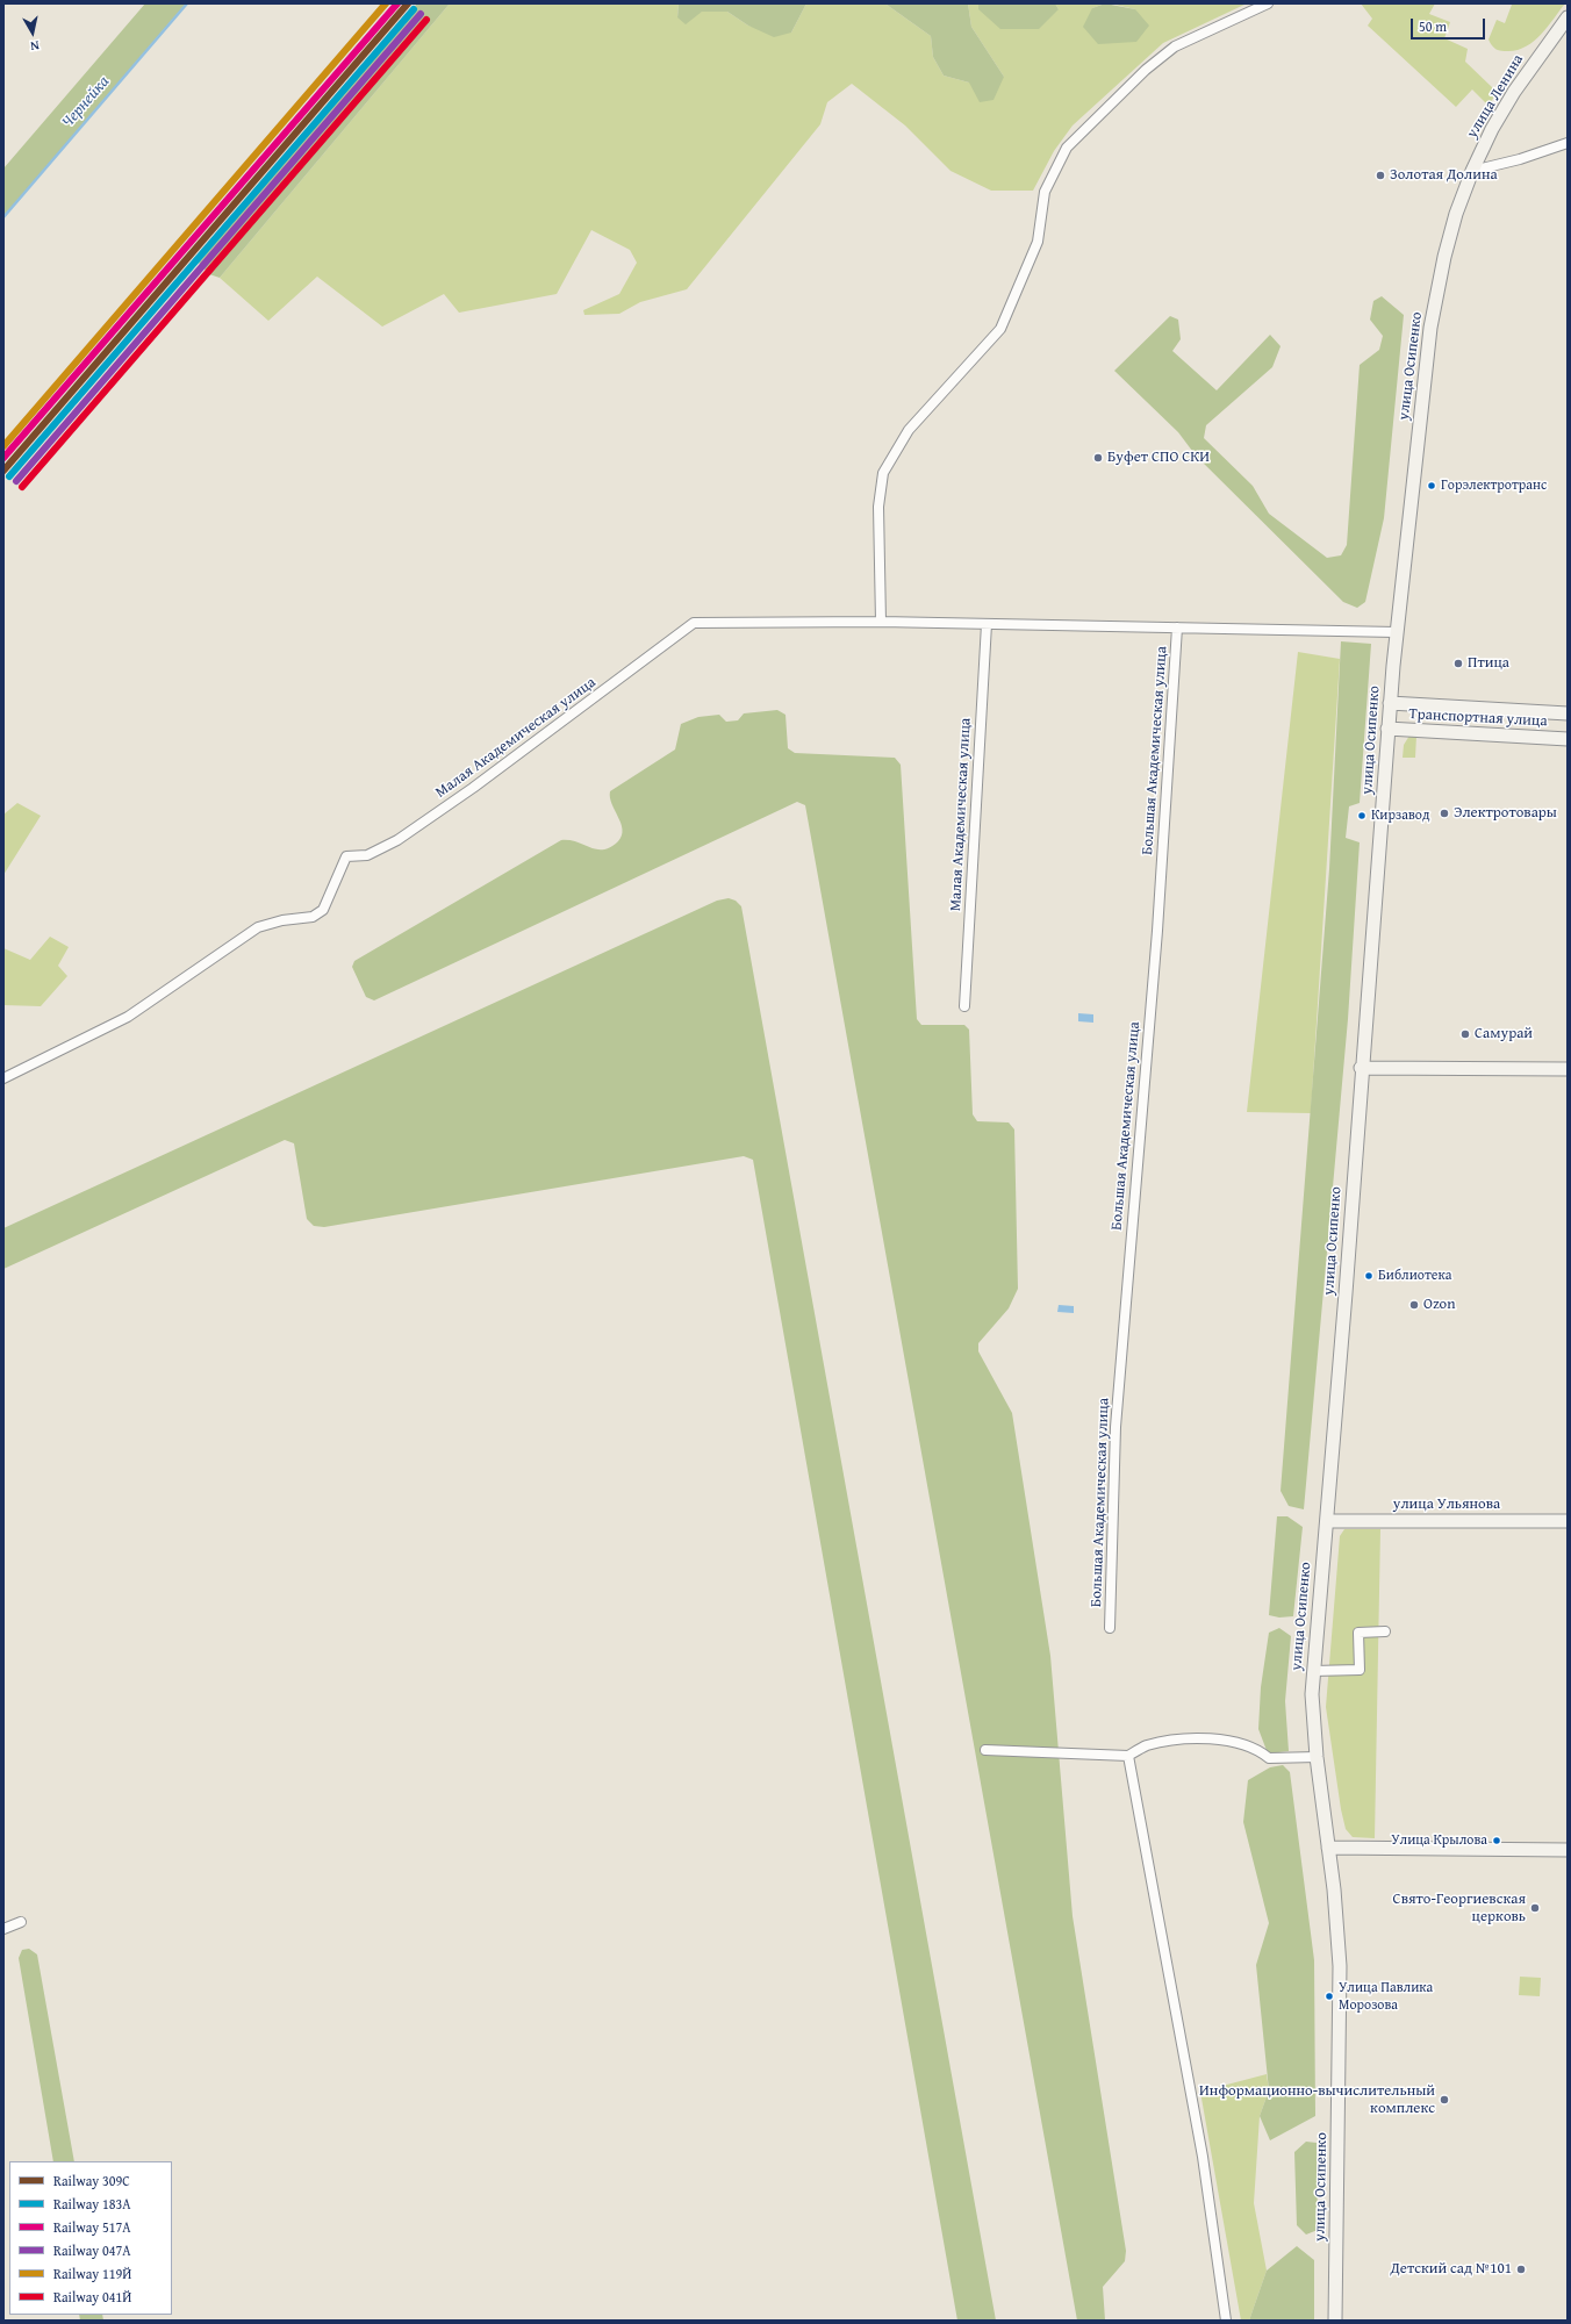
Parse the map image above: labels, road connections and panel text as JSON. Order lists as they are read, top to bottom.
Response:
{
  "streets": {
    "main road": [
      "улица Ленина",
      "улица Осипенко",
      "Транспортная улица",
      "улица Ульянова"
    ],
    "street": ["Малая Академическая улица", "Большая Академическая улица"]
  },
  "crossings": [
    ["улица Ленина", "улица Осипенко"],
    ["улица Осипенко", "Транспортная улица"],
    ["улица Осипенко", "улица Ульянова"]
  ],
  "water": ["Чернейка"],
  "places": [
    "Золотая Долина",
    "Буфет СПО СКИ",
    "Горэлектротранс",
    "Птица",
    "Электротовары",
    "Кирзавод",
    "Самурай",
    "Библиотека",
    "Ozon",
    "Улица Крылова",
    "Свято-Георгиевская церковь",
    "Улица Павлика Морозова",
    "Информационно-вычислительный комплекс",
    "Детский сад №101"
  ],
  "lines": [
    "rail line 309С",
    "rail line 517А",
    "rail line 119Й",
    "rail line 183А",
    "rail line 047А",
    "rail line 041Й"
  ],
  "legend": [
    "Railway 309С",
    "Railway 183А",
    "Railway 517А",
    "Railway 047А",
    "Railway 119Й",
    "Railway 041Й"
  ],
  "scale_bar": "50 m",
  "north": "bottom"
}
